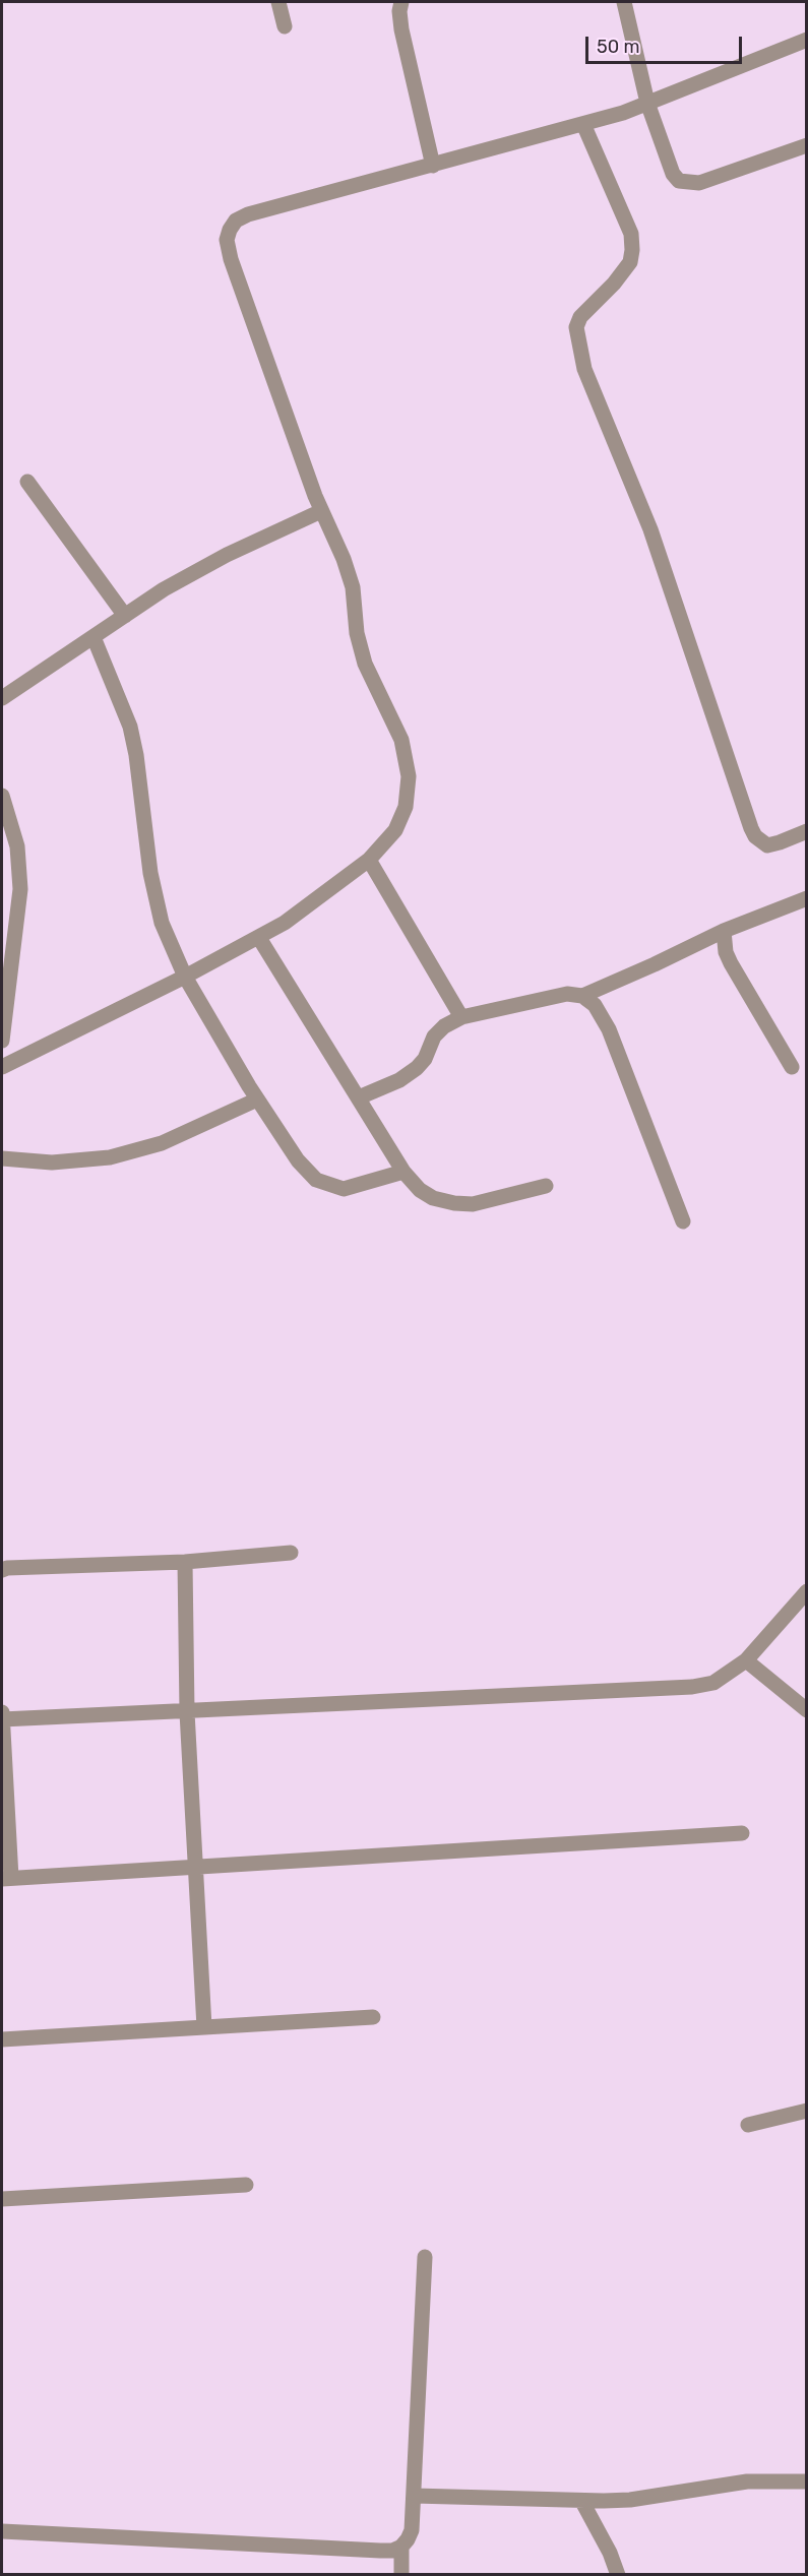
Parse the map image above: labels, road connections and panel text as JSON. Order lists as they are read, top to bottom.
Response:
{
  "scale_bar": "50 m"
}
